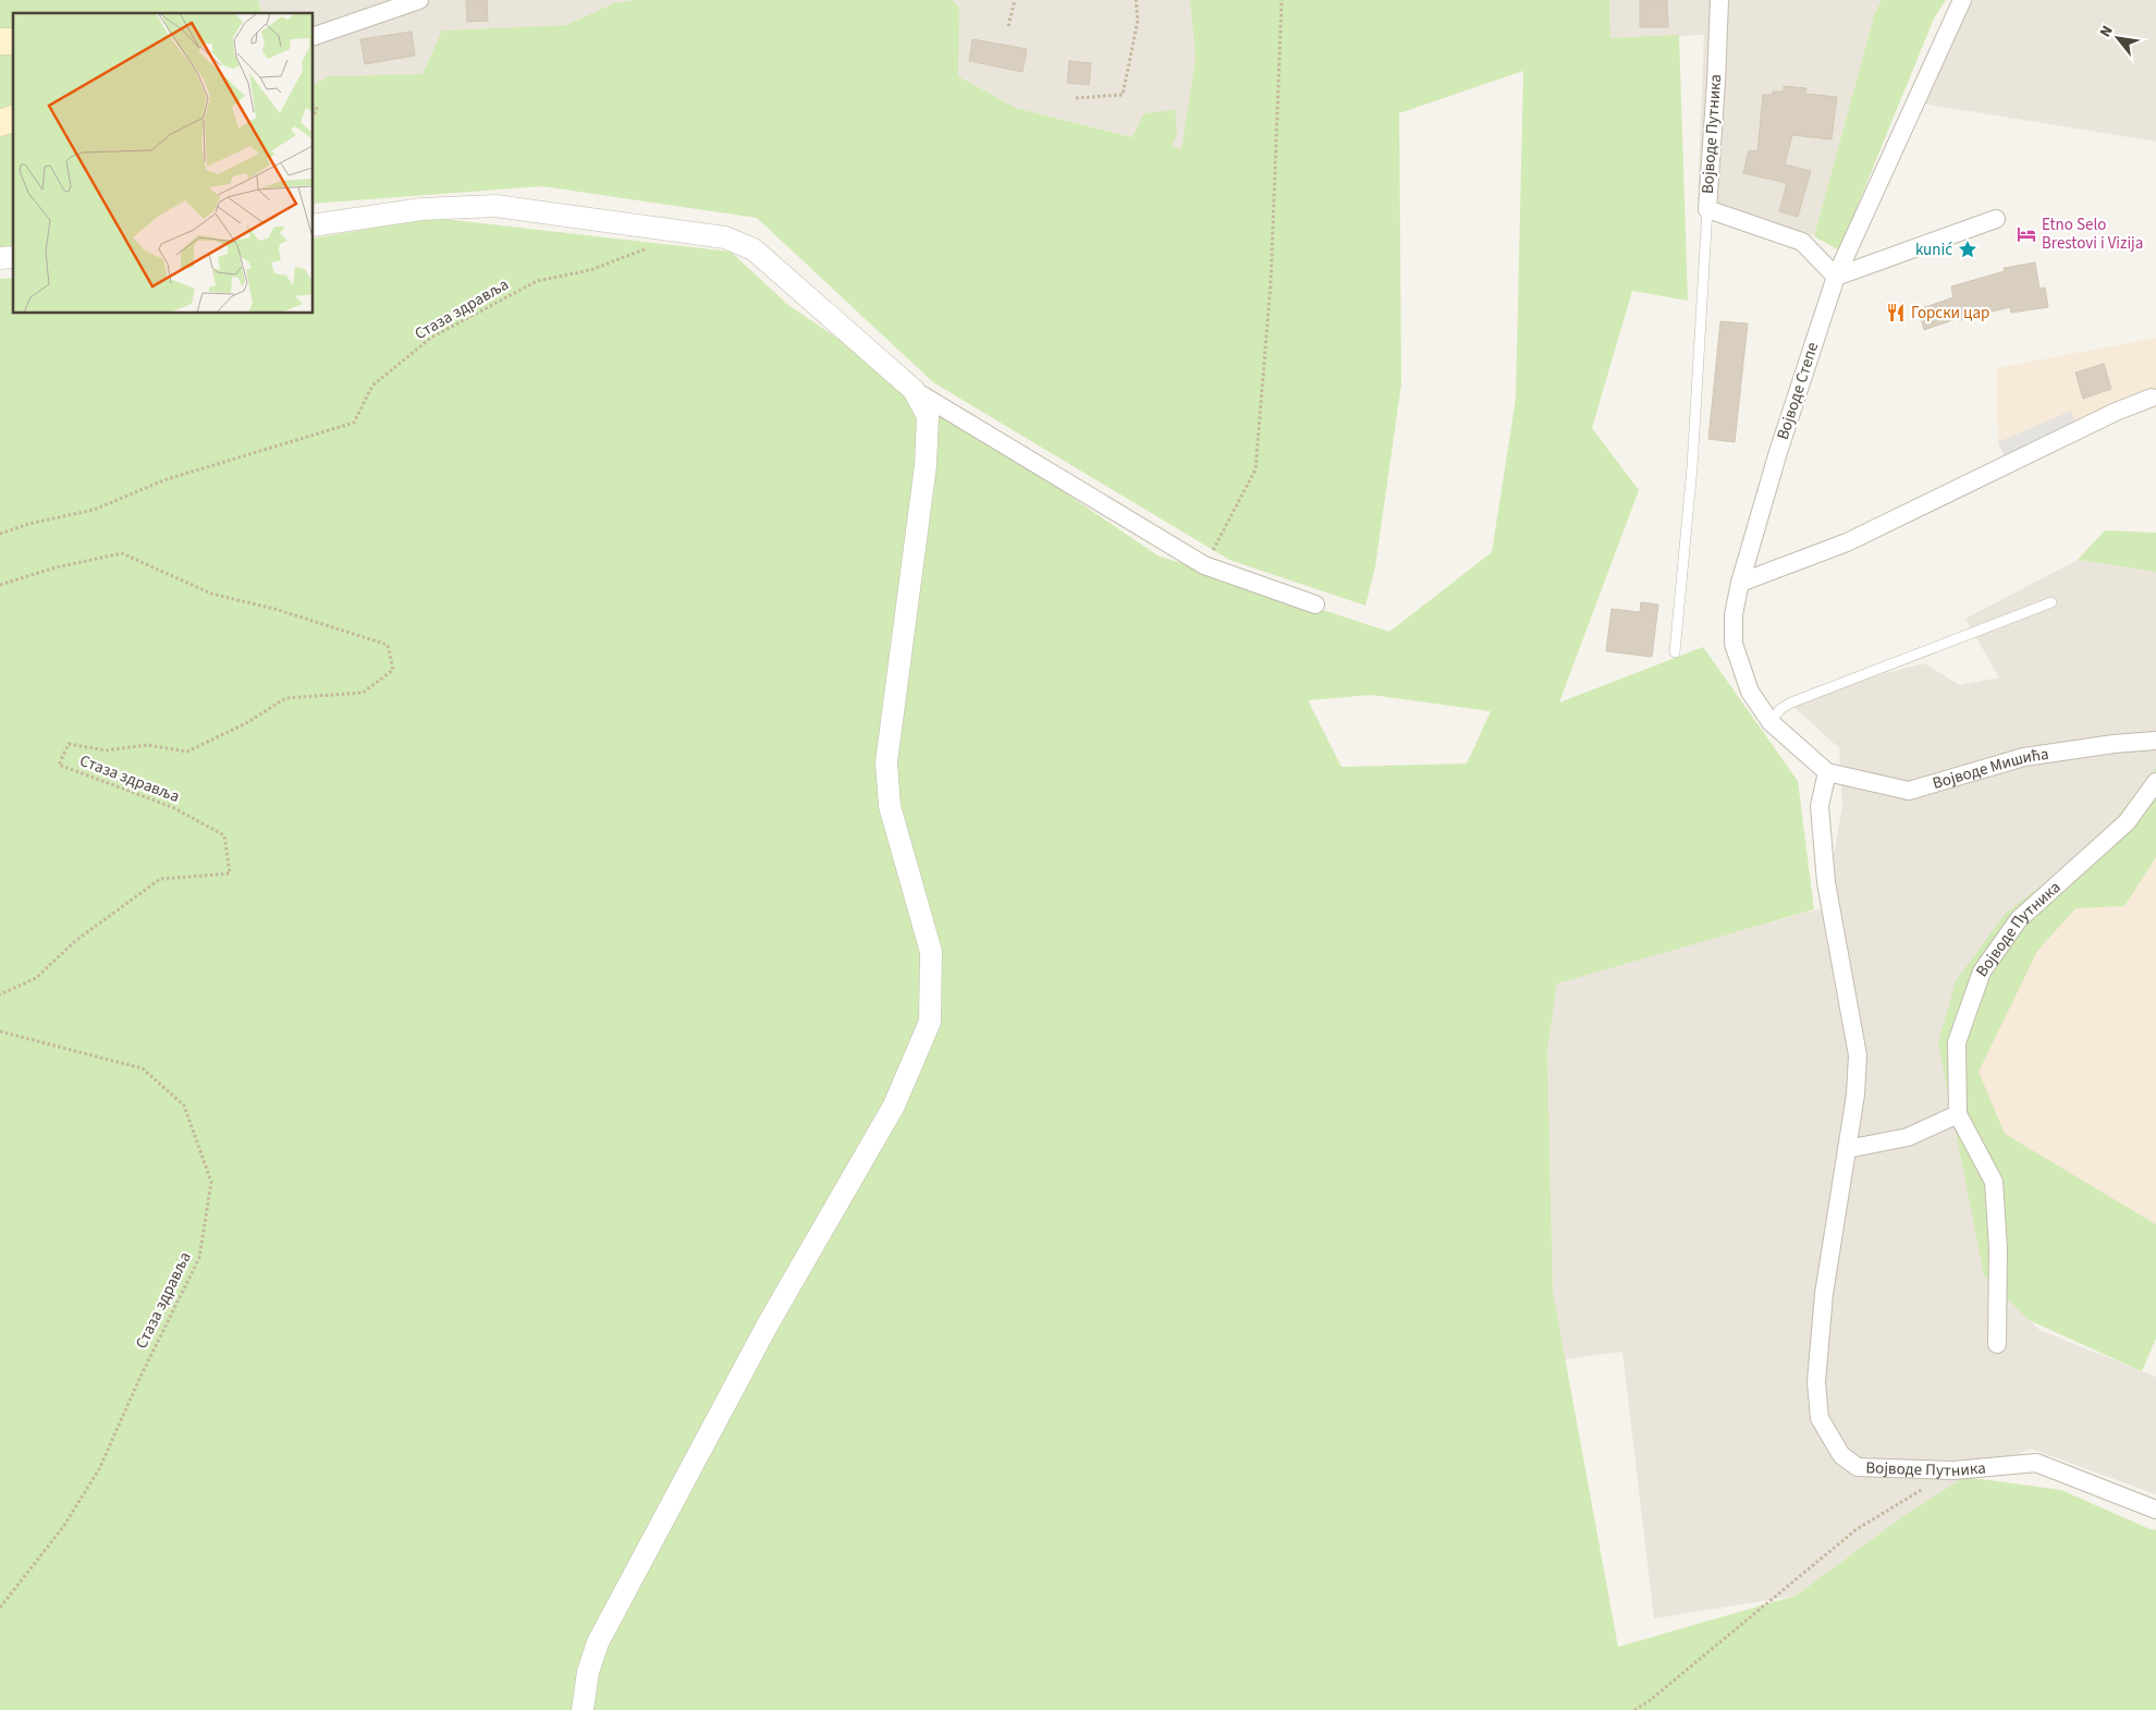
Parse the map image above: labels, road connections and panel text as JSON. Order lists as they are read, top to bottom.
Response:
{
  "streets": {
    "street": ["Војводе Путника", "Војводе Степе", "Војводе Мишића"],
    "path": ["Стаза здравља"]
  },
  "crossings": [
    ["Војводе Путника", "Војводе Степе"],
    ["Војводе Путника", "Војводе Мишића"],
    ["Војводе Степе", "Војводе Мишића"]
  ],
  "places": {
    "hotel": ["Etno Selo Brestovi i Vizija"],
    "place": ["kunić"],
    "restaurant": ["Горски цар"]
  },
  "north": "top left"
}
